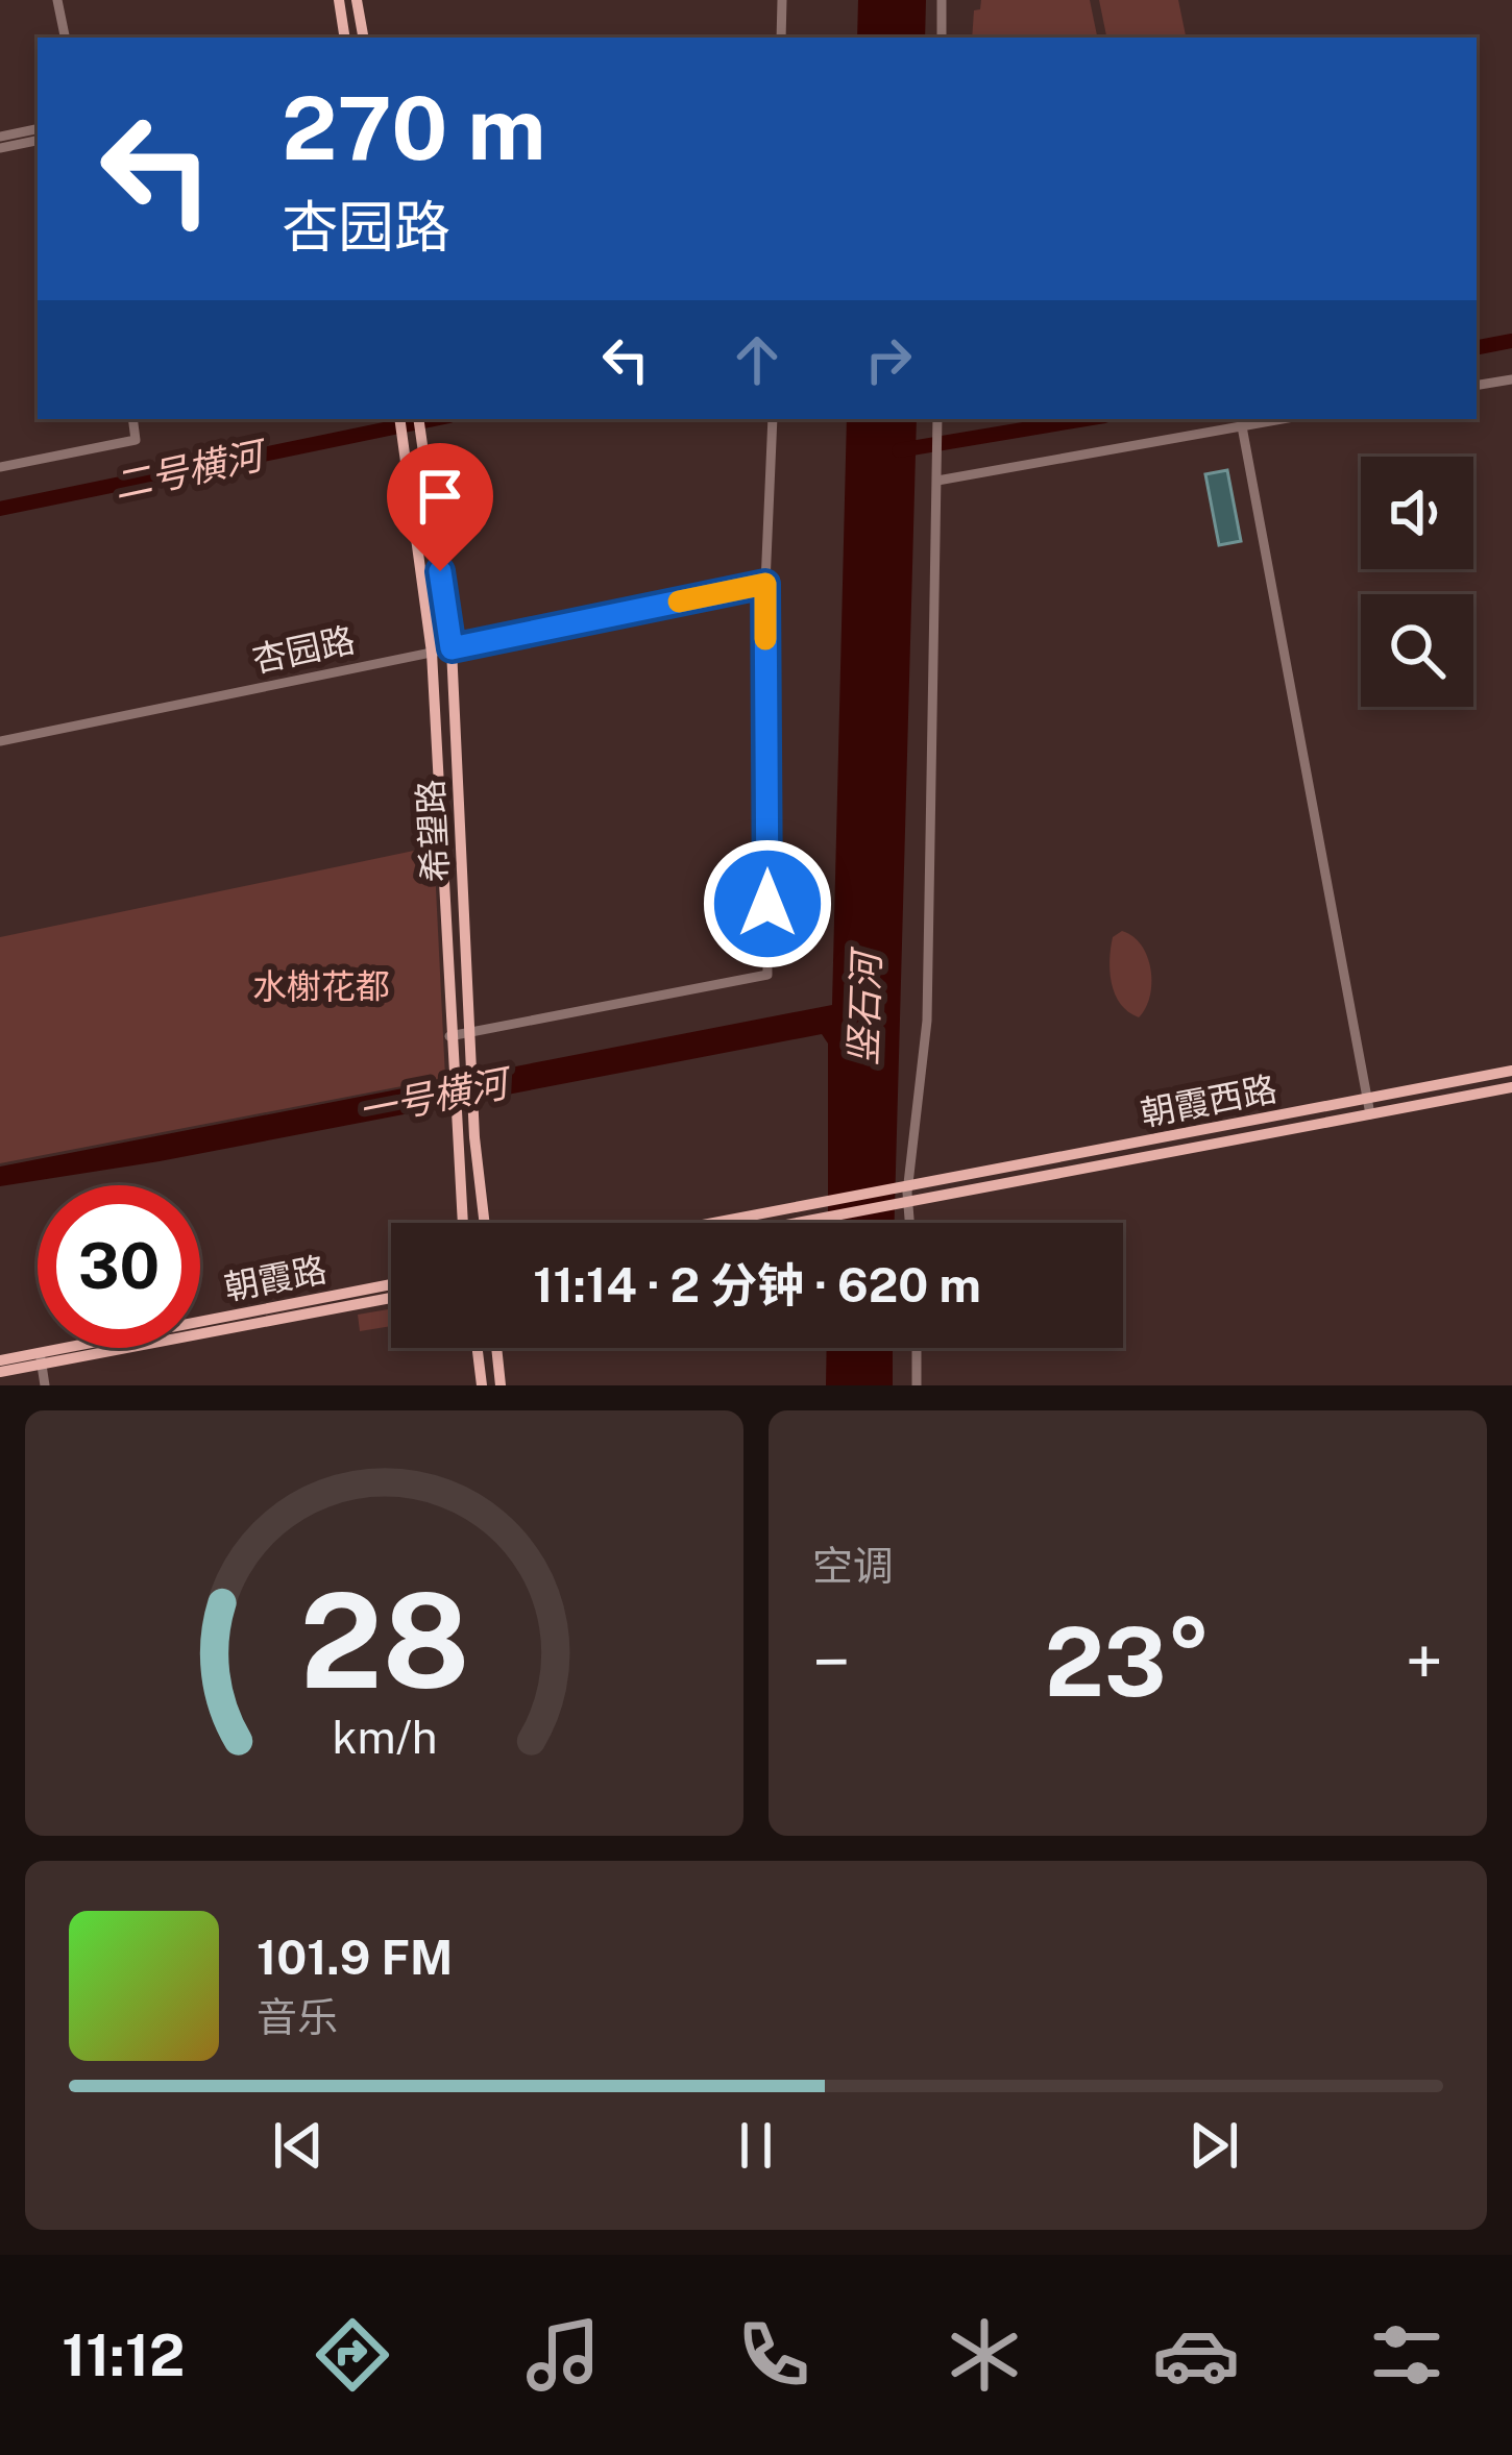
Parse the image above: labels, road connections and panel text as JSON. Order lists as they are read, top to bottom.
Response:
{
  "streets": {
    "main road": ["希望路", "朝霞西路", "朝霞路"],
    "street": ["杏园路"]
  },
  "crossings": [
    ["杏园路", "希望路"]
  ],
  "water": ["二号横河", "竖石河", "一号横河"],
  "parks": ["水榭花都"],
  "page": {
    "turn": ["270 m", "杏园路"],
    "limit": "30",
    "trip": "11:14 · 2 分钟 · 620 m",
    "tile": "空调",
    "heat": ["−", "23°", "+"],
    "song": ["101.9 FM", "音乐"],
    "tabs": "11:12",
    "gauge": ["28", "km/h"]
  }
}
